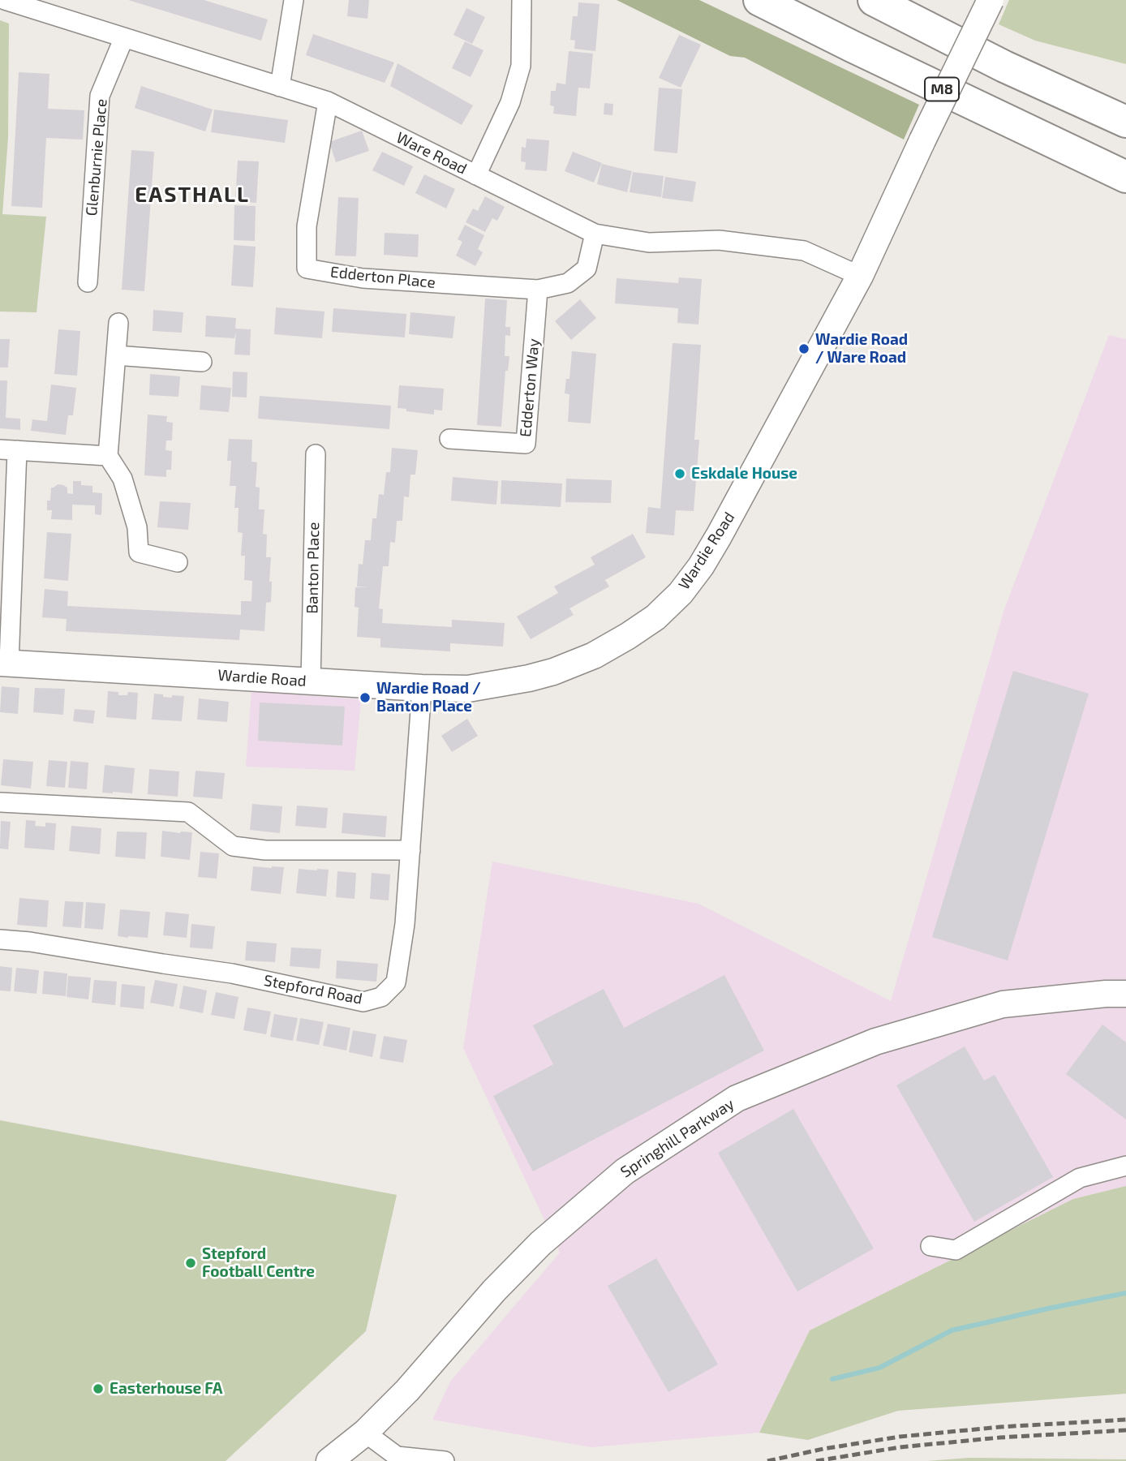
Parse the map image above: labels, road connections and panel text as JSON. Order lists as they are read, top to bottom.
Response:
{
  "streets": {
    "highway": ["M8"],
    "street": [
      "Ware Road",
      "Glenburnie Place",
      "Edderton Place",
      "Edderton Way",
      "Wardie Road",
      "Banton Place",
      "Stepford Road",
      "Springhill Parkway"
    ]
  },
  "crossings": [
    ["Ware Road", "Glenburnie Place"],
    ["Ware Road", "Edderton Place"],
    ["Ware Road", "Wardie Road"],
    ["Edderton Place", "Edderton Way"],
    ["Wardie Road", "Banton Place"],
    ["Wardie Road", "Stepford Road"]
  ],
  "districts": ["EASTHALL"],
  "places": [
    "Wardie Road / Ware Road",
    "Eskdale House",
    "Wardie Road / Banton Place",
    "Stepford Football Centre",
    "Easterhouse FA"
  ]
}
